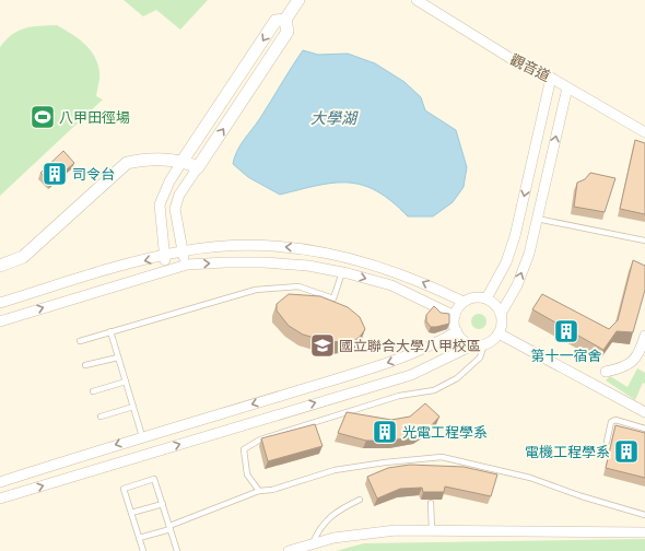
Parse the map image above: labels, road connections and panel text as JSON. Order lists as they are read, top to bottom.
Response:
{
  "streets": {
    "street": ["觀音道"]
  },
  "water": ["大學湖"],
  "places": {
    "sports": ["八甲田徑場"],
    "building": [
      "司令台",
      "第十一宿舍",
      "光電工程學系",
      "電機工程學系"
    ],
    "school or university": ["國立聯合大學八甲校區"]
  }
}
